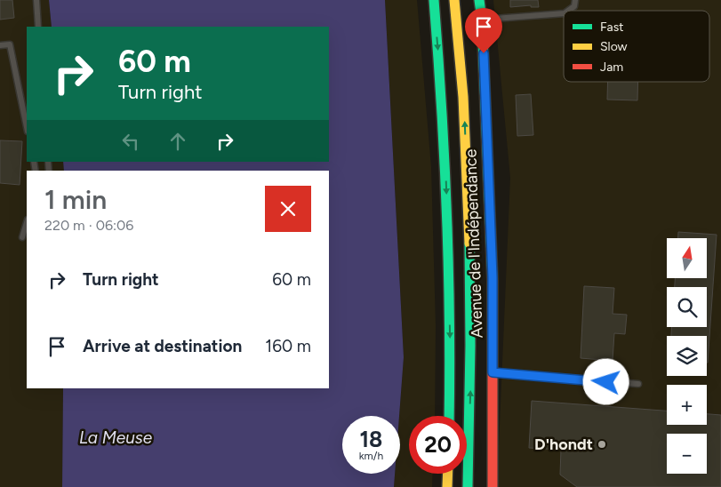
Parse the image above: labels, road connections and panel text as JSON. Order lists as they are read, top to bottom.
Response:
{
  "streets": {
    "main road": ["Avenue de l'Indépendance"]
  },
  "water": ["La Meuse"],
  "places": ["D'hondt"],
  "legend": ["Fast", "Slow", "Jam"],
  "north": "top",
  "page": {
    "turn": ["60 m", "Turn right"],
    "heading": ["1 min", "220 m · 06:06"],
    "map_buttons": ["+", "−"],
    "list": [
      {
        "name": "Turn right",
        "value": "60 m"
      },
      {
        "name": "Arrive at destination",
        "value": "160 m"
      }
    ],
    "speed": "18 km/h",
    "limit": "20"
  }
}
